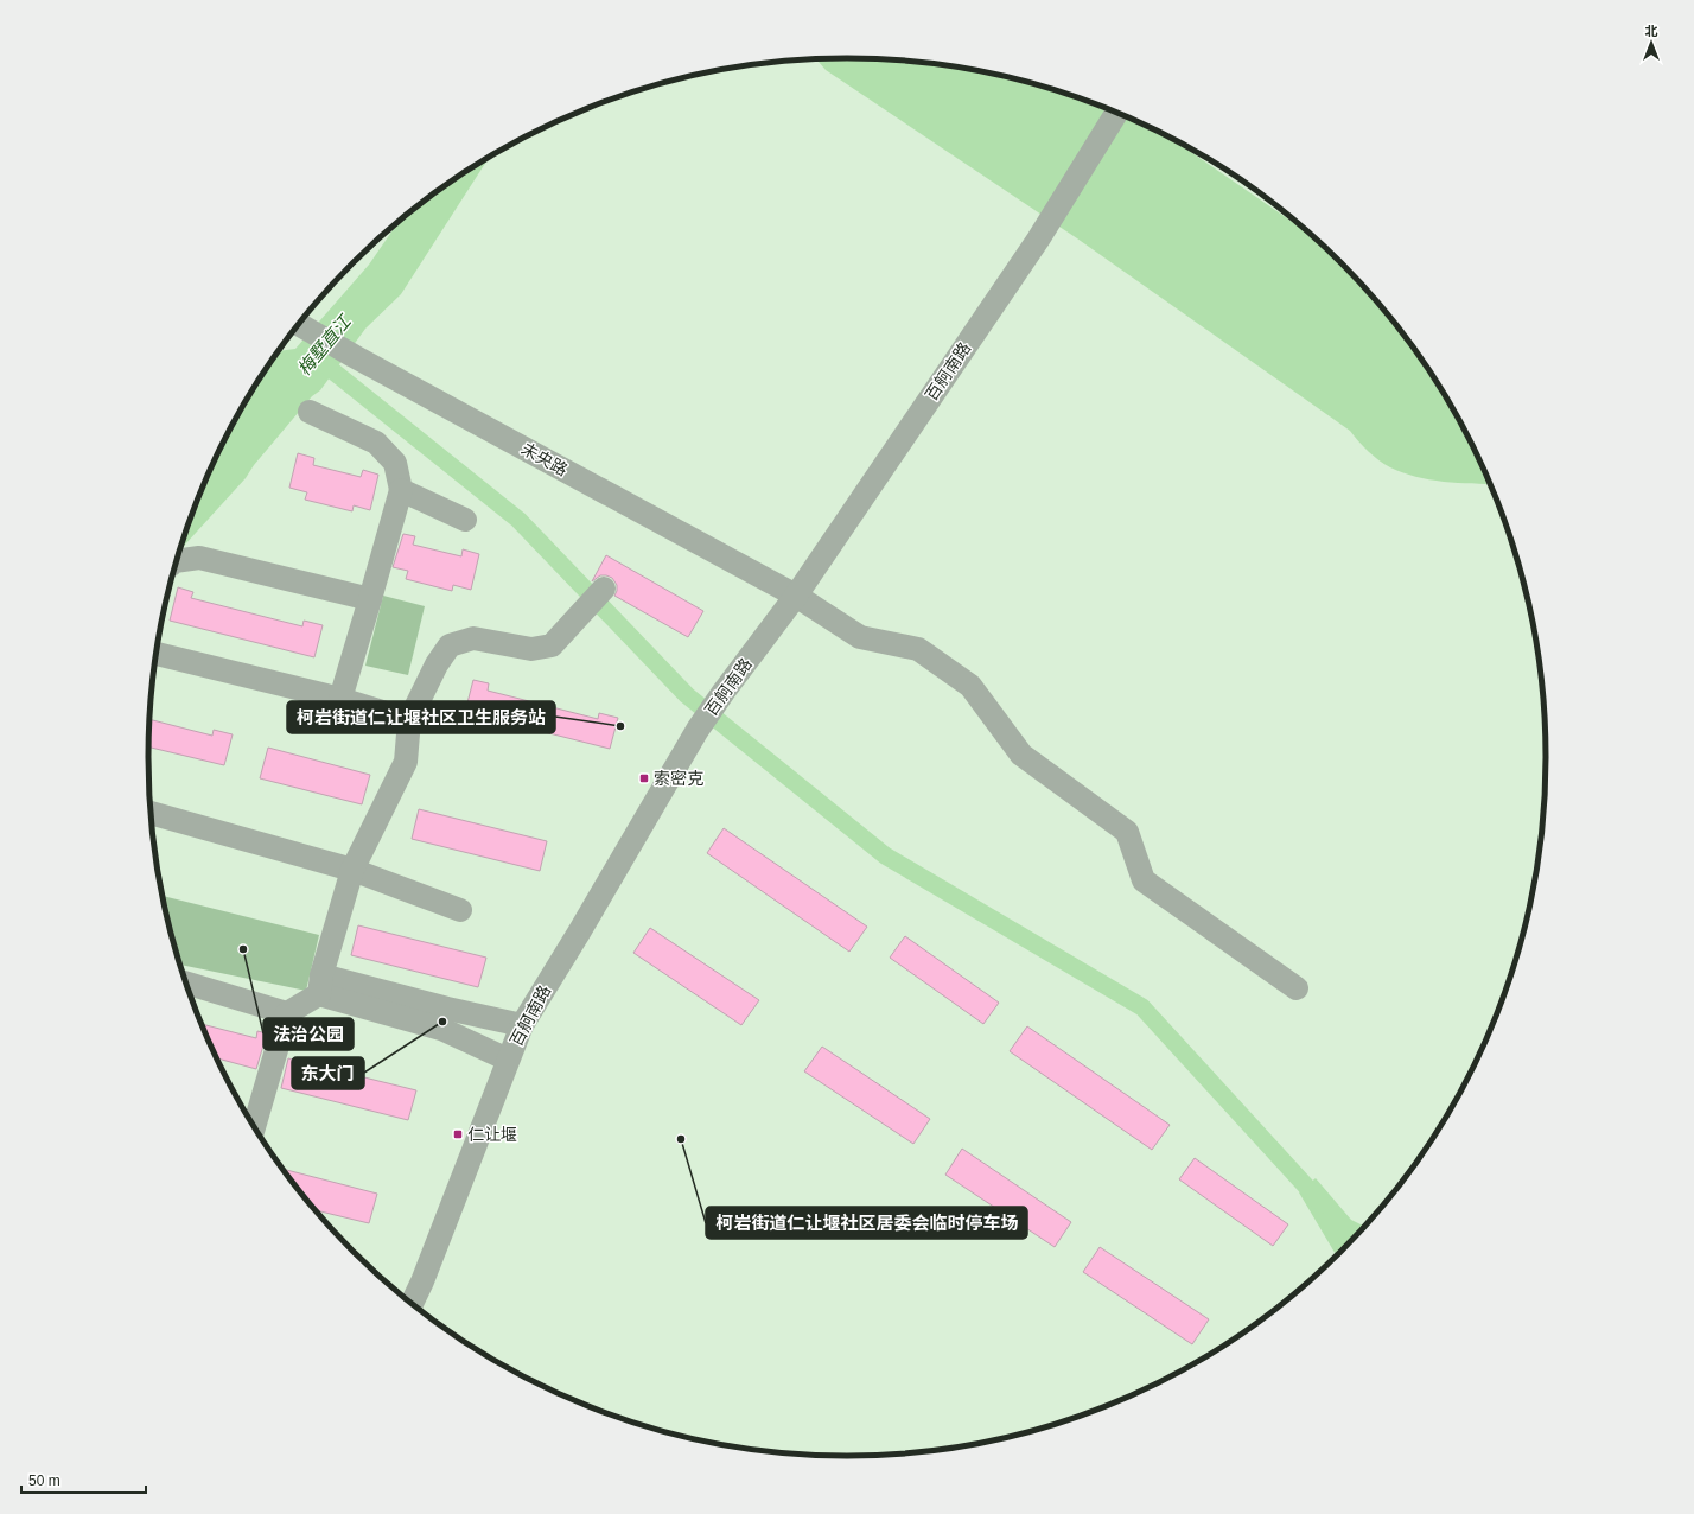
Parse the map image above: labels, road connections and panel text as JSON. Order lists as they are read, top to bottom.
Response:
{
  "streets": {
    "street": ["百舸南路", "未央路"]
  },
  "crossings": [
    ["百舸南路", "未央路"]
  ],
  "water": ["梅墅直江"],
  "places": {
    "other": [
      "柯岩街道仁让堰社区卫生服务站",
      "法治公园",
      "东大门",
      "柯岩街道仁让堰社区居委会临时停车场"
    ],
    "transit": ["索密克", "仁让堰"]
  },
  "scale_bar": "50 m",
  "north": "top"
}
